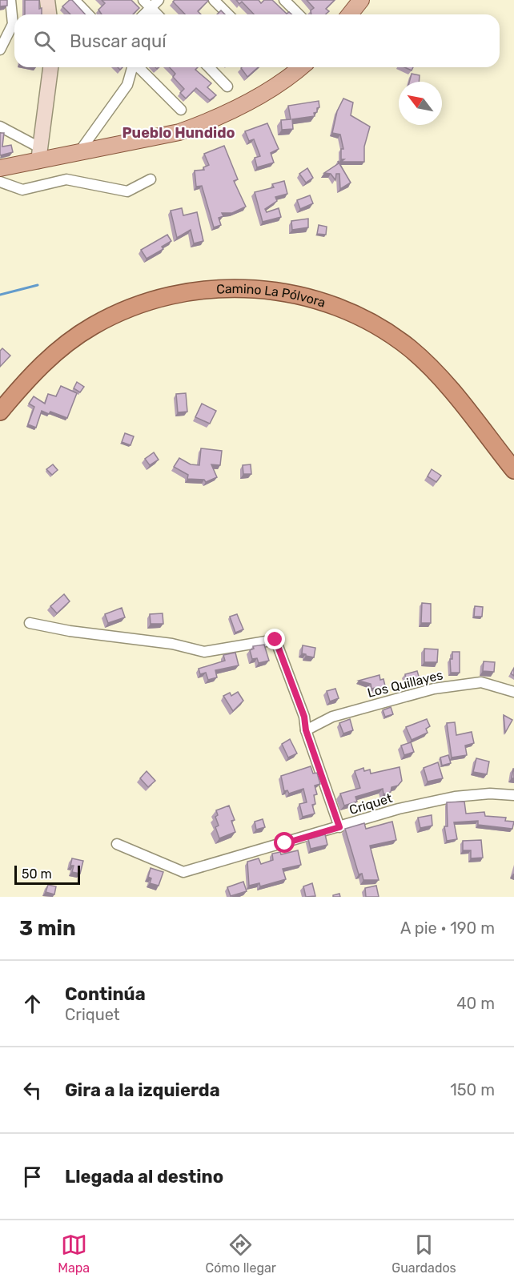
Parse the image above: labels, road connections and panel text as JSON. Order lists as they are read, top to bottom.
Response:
{
  "streets": {
    "highway": ["Camino La Pólvora"],
    "street": ["Los Quillayes", "Criquet"]
  },
  "districts": ["Pueblo Hundido"],
  "scale_bar": "50 m",
  "north": "top left",
  "page": {
    "search": "Buscar aquí",
    "scale": "50 m",
    "heading": ["3 min", "A pie · 190 m"],
    "list": [
      ["Continúa", "Criquet", "40 m"],
      ["Gira a la izquierda", "150 m"],
      "Llegada al destino"
    ],
    "nav": ["Mapa", "Cómo llegar", "Guardados"]
  }
}
